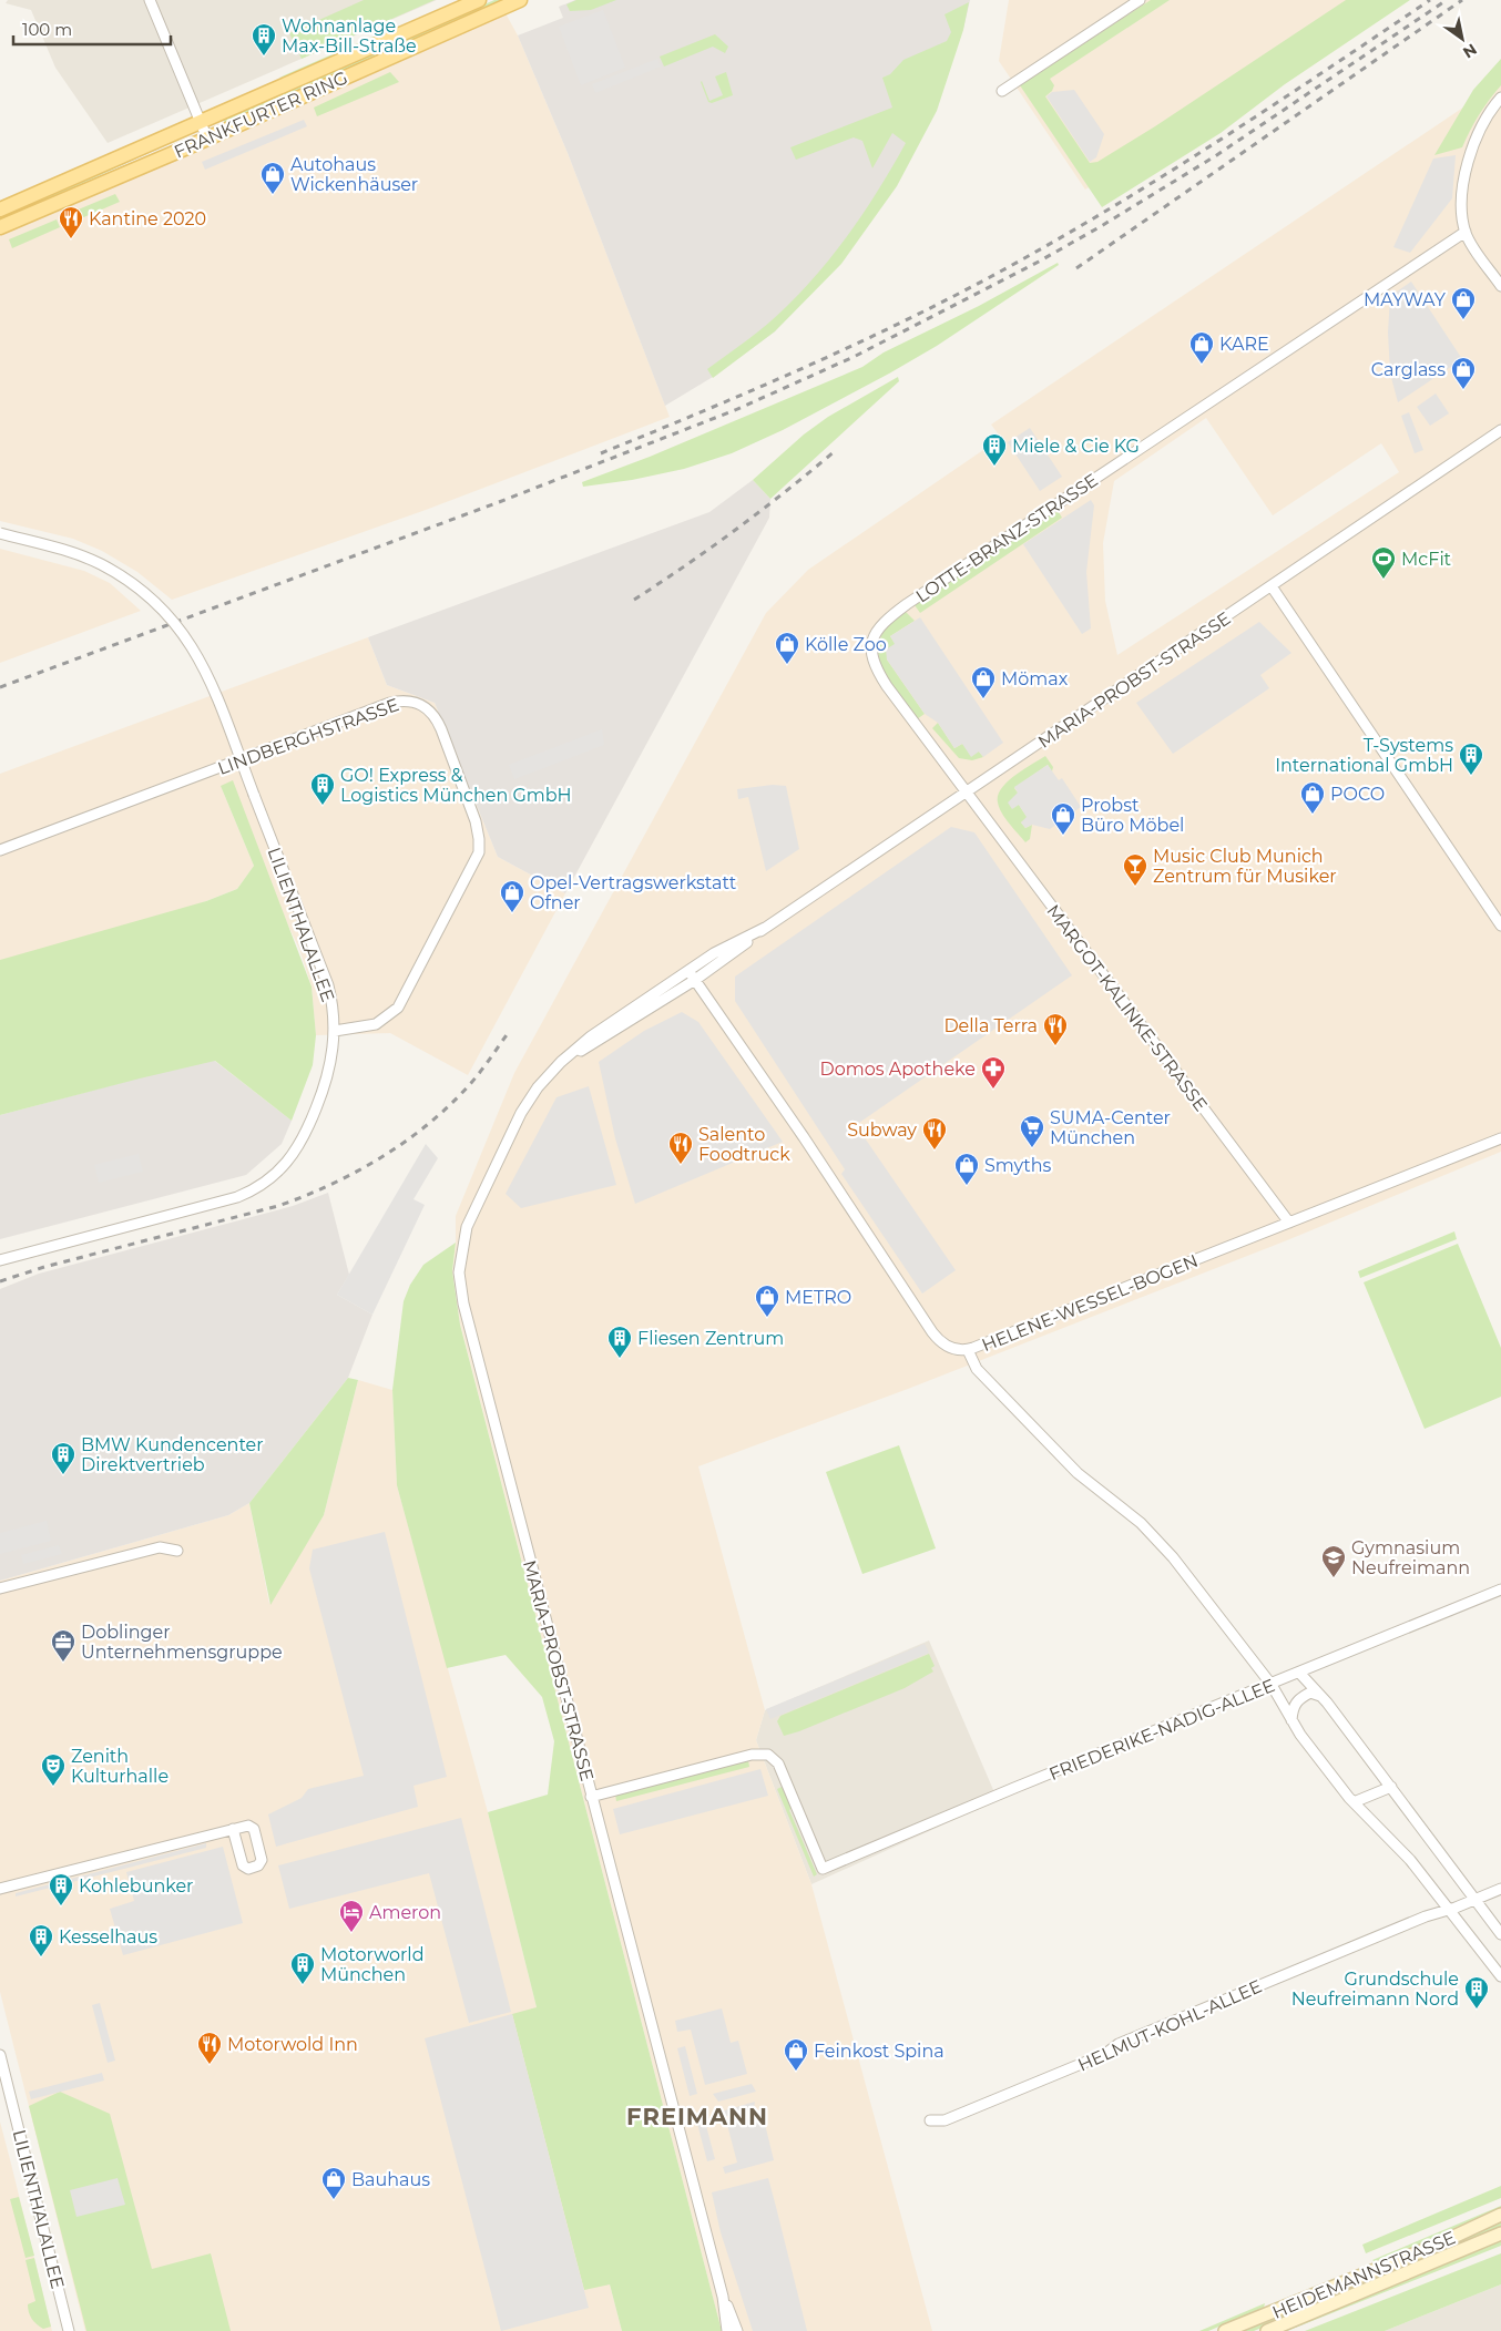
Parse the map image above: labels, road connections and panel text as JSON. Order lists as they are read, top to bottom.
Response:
{
  "streets": {
    "main road": ["FRANKFURTER RING", "HEIDEMANNSTRASSE"],
    "street": [
      "LOTTE-BRANZ-STRASSE",
      "MARIA-PROBST-STRASSE",
      "LINDBERGHSTRASSE",
      "LILIENTHALALLEE",
      "MARGOT-KALINKE-STRASSE",
      "HELENE-WESSEL-BOGEN",
      "FRIEDERIKE-NADIG-ALLEE",
      "HELMUT-KOHL-ALLEE"
    ]
  },
  "crossings": [
    ["LOTTE-BRANZ-STRASSE", "MARIA-PROBST-STRASSE"],
    ["LOTTE-BRANZ-STRASSE", "MARGOT-KALINKE-STRASSE"],
    ["MARIA-PROBST-STRASSE", "MARGOT-KALINKE-STRASSE"],
    ["MARIA-PROBST-STRASSE", "HELENE-WESSEL-BOGEN"],
    ["MARIA-PROBST-STRASSE", "FRIEDERIKE-NADIG-ALLEE"],
    ["LINDBERGHSTRASSE", "LILIENTHALALLEE"],
    ["MARGOT-KALINKE-STRASSE", "HELENE-WESSEL-BOGEN"]
  ],
  "districts": ["FREIMANN"],
  "places": {
    "building": [
      "Wohnanlage Max-Bill-Straße",
      "Miele & Cie KG",
      "T-Systems International GmbH",
      "GO! Express & Logistics München GmbH",
      "Fliesen Zentrum",
      "BMW Kundencenter Direktvertrieb",
      "Kohlebunker",
      "Kesselhaus",
      "Motorworld München",
      "Grundschule Neufreimann Nord"
    ],
    "shop": [
      "Autohaus Wickenhäuser",
      "MAYWAY",
      "KARE",
      "Carglass",
      "Kölle Zoo",
      "Mömax",
      "POCO",
      "Probst Büro Möbel",
      "Opel-Vertragswerkstatt Ofner",
      "Smyths",
      "METRO",
      "Feinkost Spina",
      "Bauhaus"
    ],
    "restaurant": [
      "Kantine 2020",
      "Della Terra",
      "Subway",
      "Salento Foodtruck",
      "Motorwold Inn"
    ],
    "sports": ["McFit"],
    "bar": ["Music Club Munich Zentrum für Musiker"],
    "pharmacy": ["Domos Apotheke"],
    "supermarket": ["SUMA-Center München"],
    "school or university": ["Gymnasium Neufreimann"],
    "office": ["Doblinger Unternehmensgruppe"],
    "theatre": ["Zenith Kulturhalle"],
    "hotel": ["Ameron"]
  },
  "scale_bar": "100 m",
  "north": "bottom right"
}
